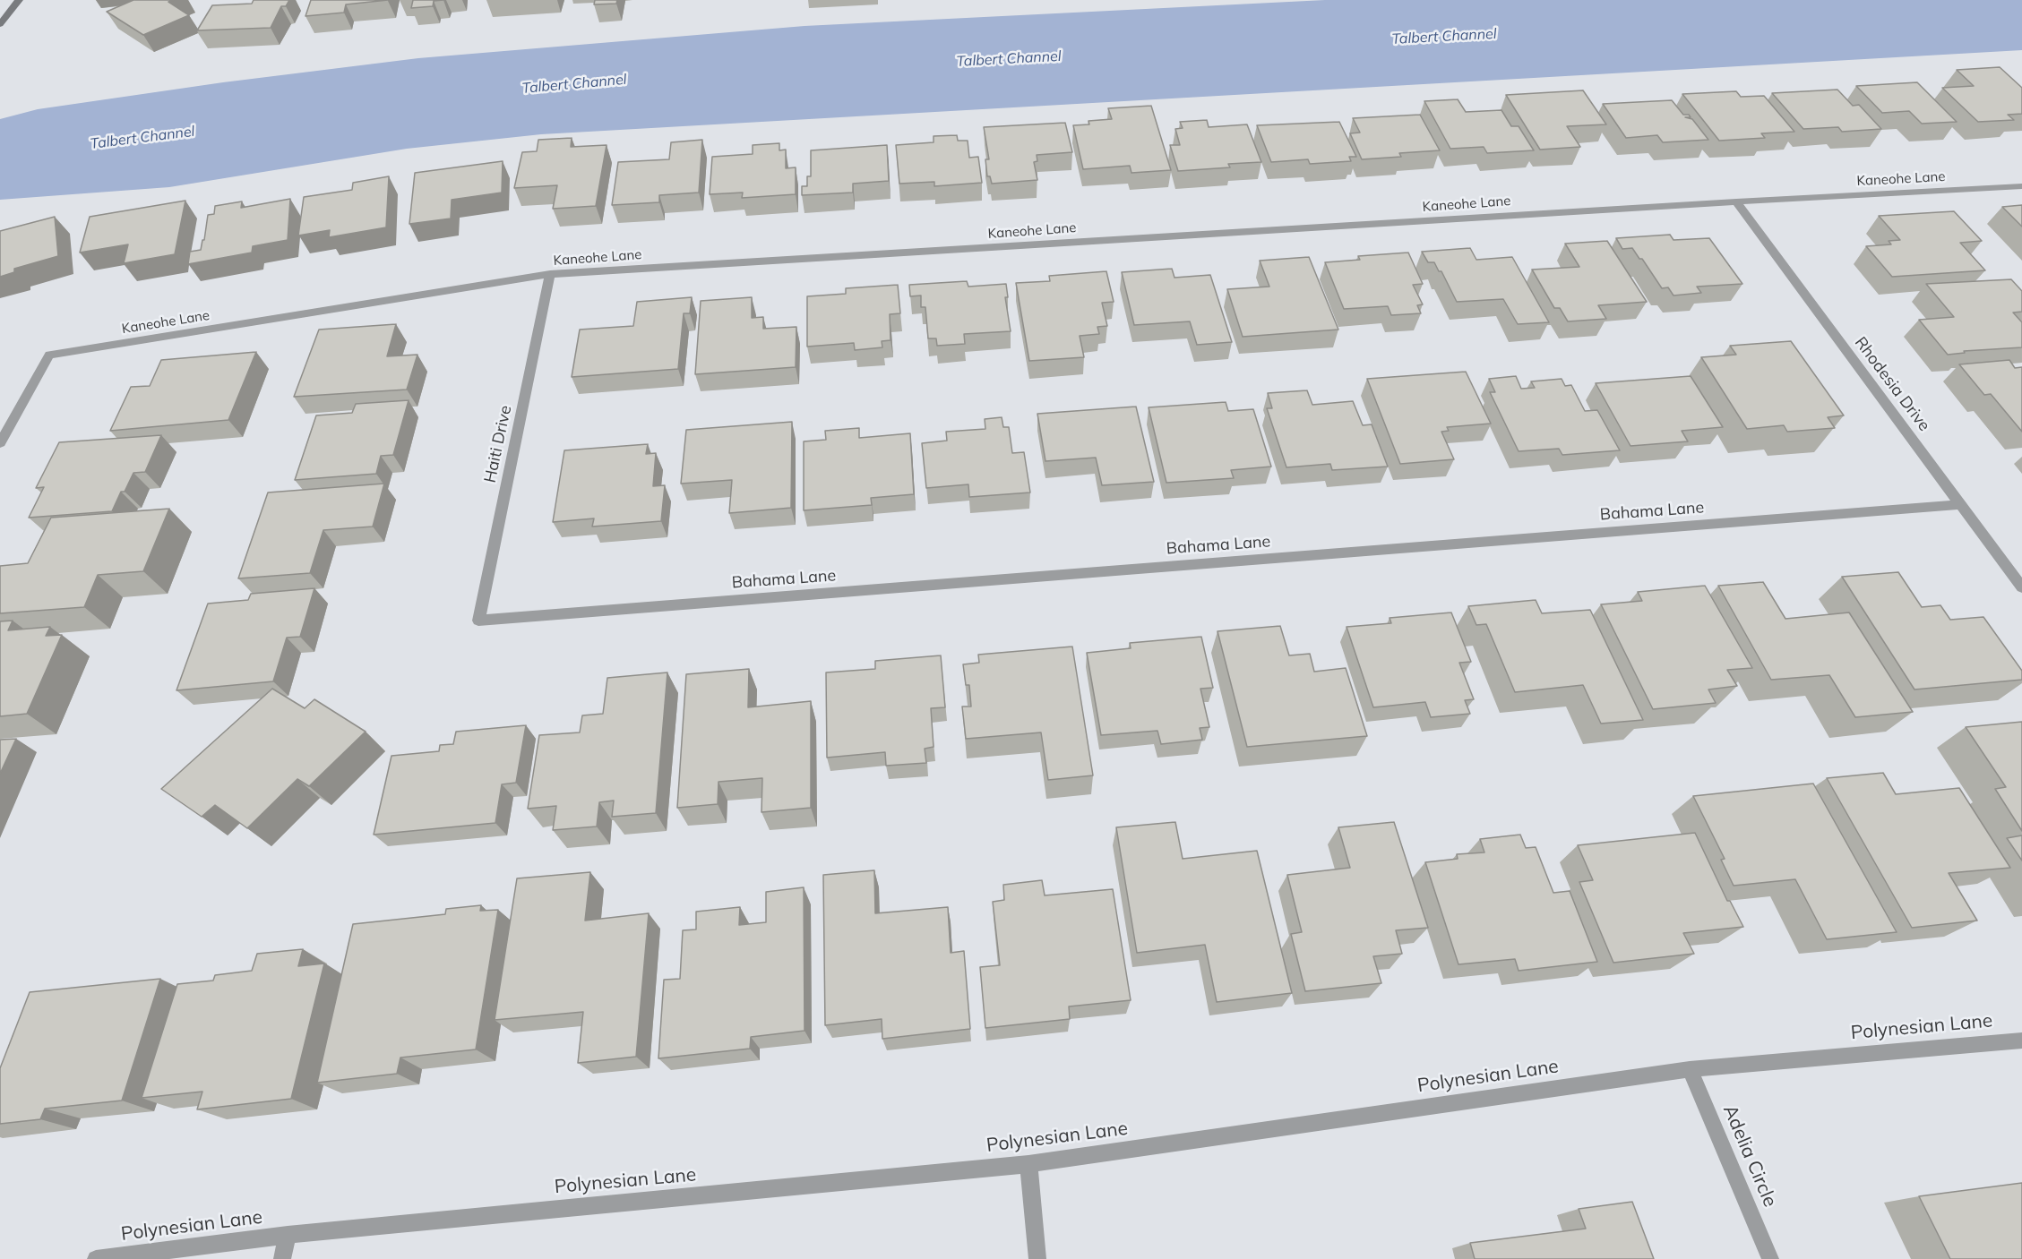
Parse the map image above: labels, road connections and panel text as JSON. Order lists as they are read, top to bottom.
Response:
{
  "streets": {
    "street": [
      "Kaneohe Lane",
      "Rhodesia Drive",
      "Haiti Drive",
      "Bahama Lane",
      "Polynesian Lane",
      "Adelia Circle"
    ]
  },
  "crossings": [
    ["Kaneohe Lane", "Rhodesia Drive"],
    ["Kaneohe Lane", "Haiti Drive"],
    ["Rhodesia Drive", "Bahama Lane"],
    ["Haiti Drive", "Bahama Lane"],
    ["Polynesian Lane", "Adelia Circle"]
  ],
  "water": ["Talbert Channel"]
}
